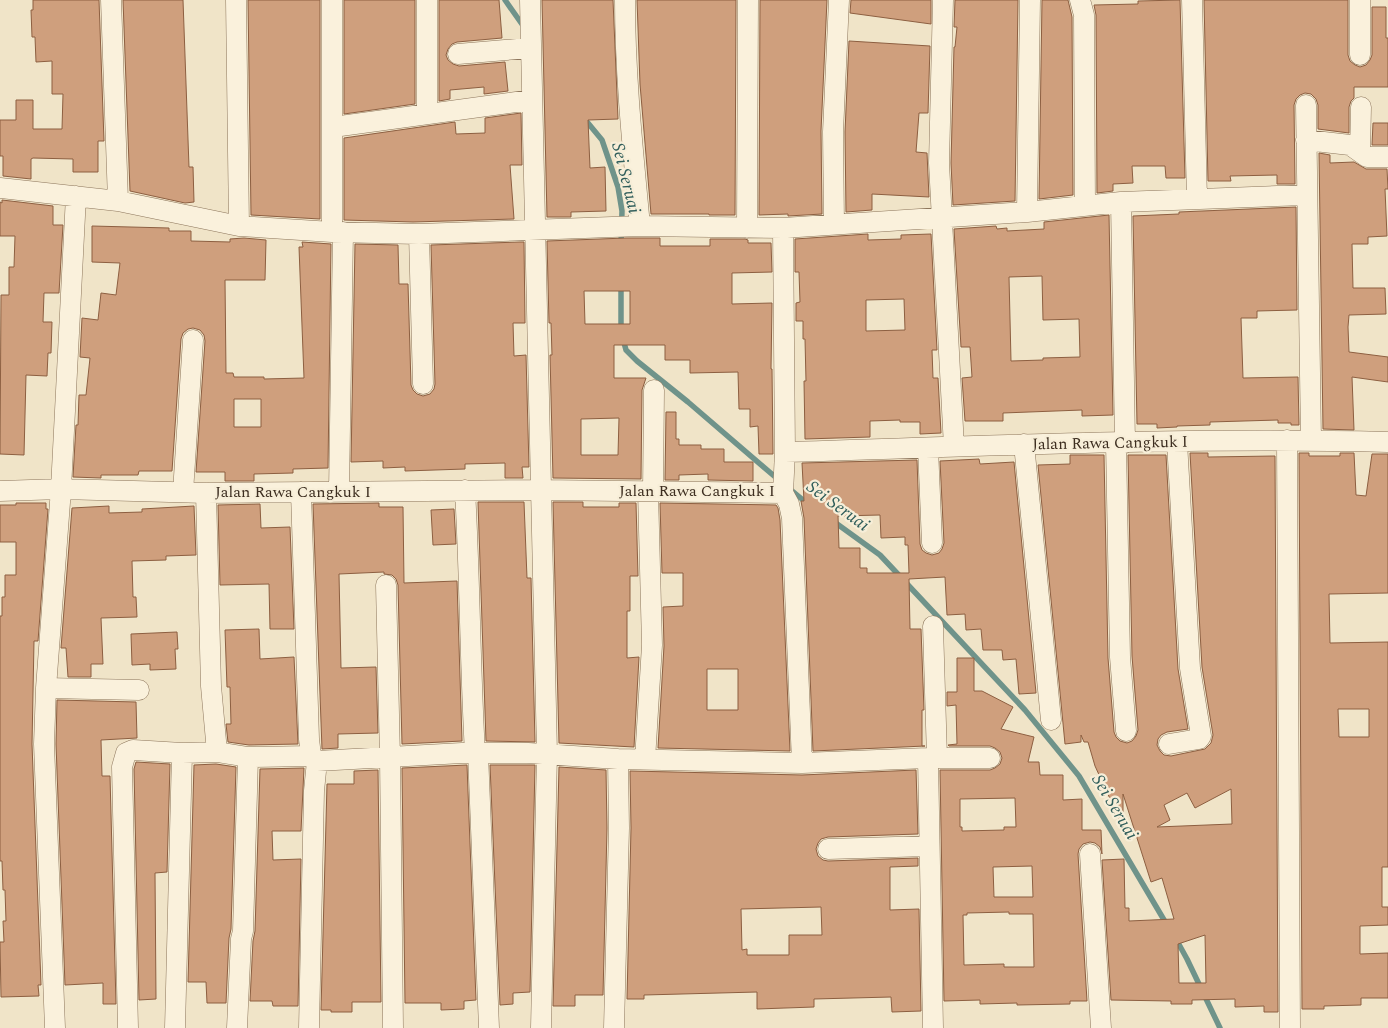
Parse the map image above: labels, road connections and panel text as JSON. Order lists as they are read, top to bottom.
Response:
{
  "streets": {
    "street": ["Jalan Rawa Cangkuk I"]
  },
  "water": ["Sei Seruai"]
}
